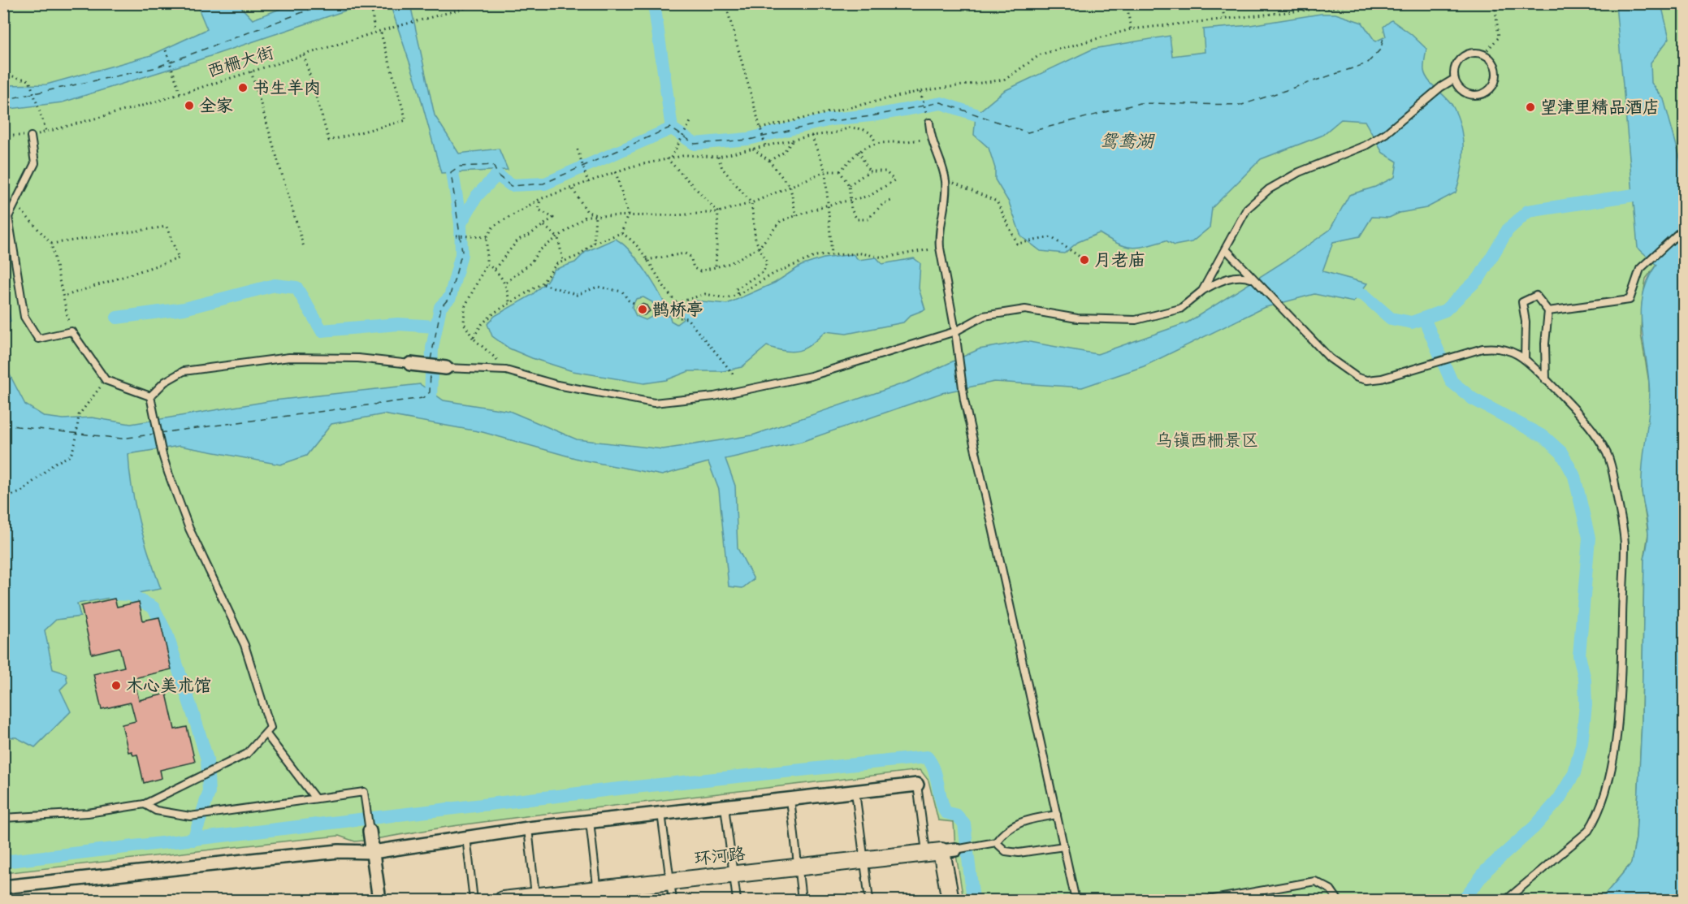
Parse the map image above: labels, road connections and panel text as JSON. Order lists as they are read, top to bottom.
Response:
{
  "streets": {
    "street": ["环河路"],
    "path": ["西栅大街"]
  },
  "water": ["鸳鸯湖"],
  "parks": ["乌镇西栅景区"],
  "places": [
    "书生羊肉",
    "全家",
    "望津里精品酒店",
    "月老庙",
    "鹊桥亭",
    "木心美术馆"
  ]
}
